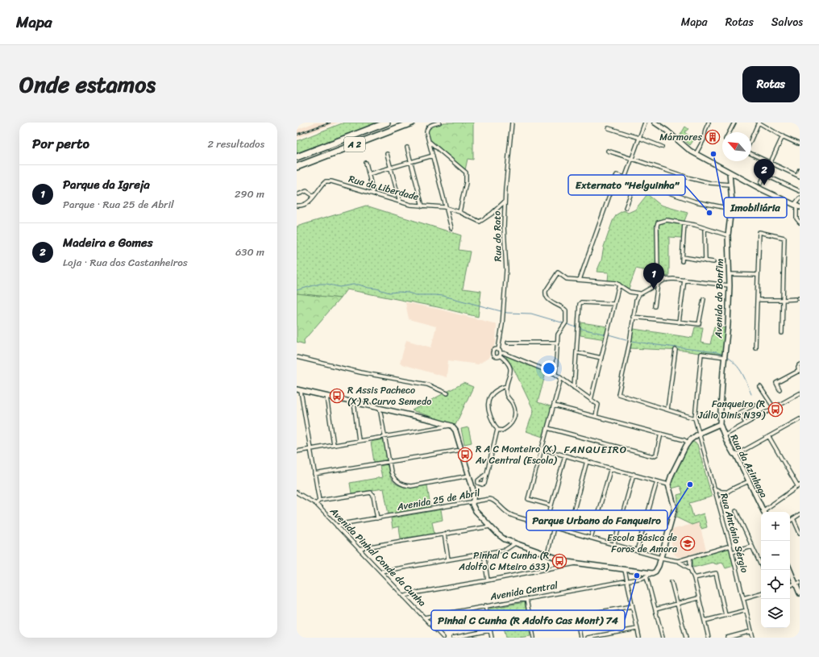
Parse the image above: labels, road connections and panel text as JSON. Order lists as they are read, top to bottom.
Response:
{
  "streets": {
    "highway": ["A 2"],
    "street": [
      "Rua da Liberdade",
      "Rua do Rato",
      "Avenida do Bonfim",
      "Rua da Azinhaga",
      "Avenida 25 de Abril",
      "Rua António Sérgio",
      "Avenida Pinhal Conde da Cunha",
      "Avenida Central"
    ]
  },
  "crossings": [
    ["Rua da Liberdade", "Rua do Rato"],
    ["Avenida do Bonfim", "Rua da Azinhaga"],
    ["Avenida 25 de Abril", "Avenida Pinhal Conde da Cunha"],
    ["Avenida Pinhal Conde da Cunha", "Avenida Central"]
  ],
  "districts": ["FANQUEIRO"],
  "places": {
    "building": ["Mármores"],
    "other": [
      "Imobiliária",
      "Externato \"Helguinha\"",
      "Parque Urbano do Fanqueiro",
      "Pinhal C Cunha (R Adolfo Cas Mont) 74"
    ],
    "bus stop": [
      "R Assis Pacheco (X) R Curvo Semedo",
      "Fanqueiro (R Júlio Dinis N39)",
      "R A C Monteiro (X) Av Central (Escola)",
      "Pinhal C Cunha (R Adolfo C Mteiro 633)"
    ],
    "school or university": ["Escola Básica de Foros de Amora"]
  },
  "north": "top left",
  "page": {
    "header": "Mapa",
    "nav": ["Mapa", "Rotas", "Salvos"],
    "title": "Onde estamos",
    "buttons": "Rotas",
    "heading": ["Por perto", "2 resultados"],
    "pins": ["2", "1"],
    "list": [
      {
        "mark": "1",
        "name": "Parque da Igreja",
        "note": "Parque · Rua 25 de Abril",
        "value": "290 m"
      },
      {
        "mark": "2",
        "name": "Madeira e Gomes",
        "note": "Loja · Rua dos Castanheiros",
        "value": "630 m"
      }
    ],
    "map_buttons": ["+", "−"]
  }
}
